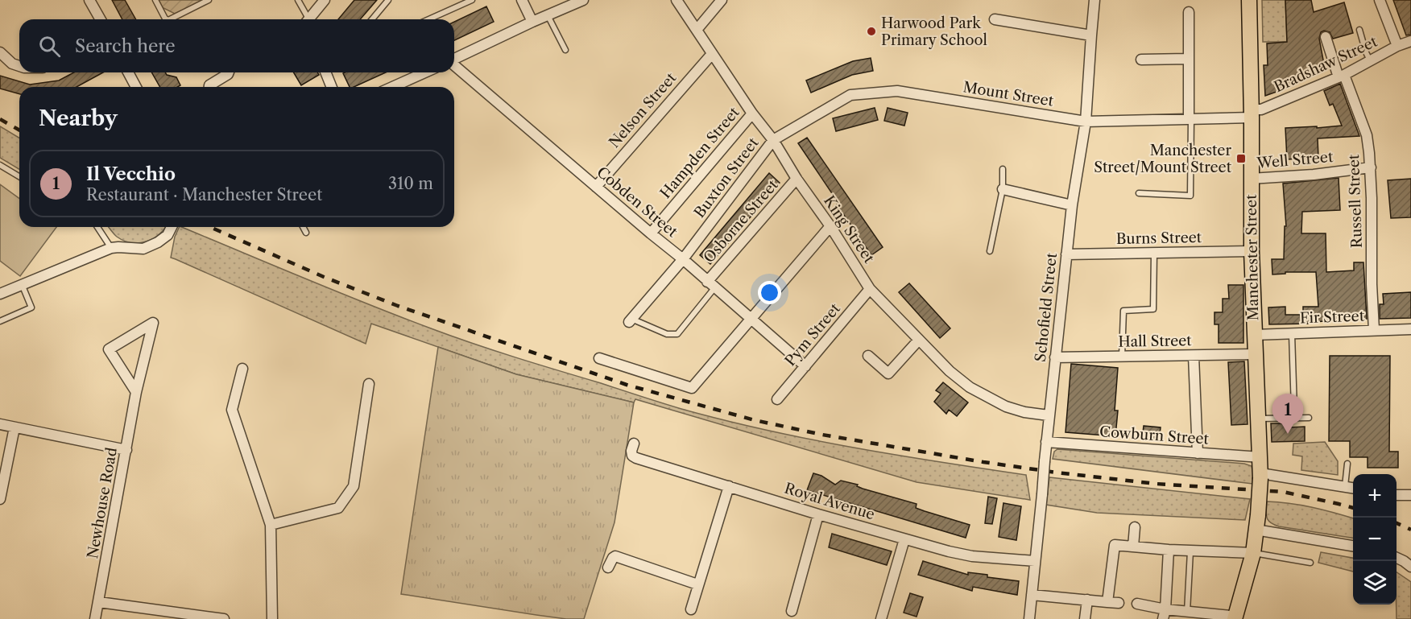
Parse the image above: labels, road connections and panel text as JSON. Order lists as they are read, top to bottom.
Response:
{
  "streets": {
    "main road": ["Manchester Street"],
    "street": [
      "Bradshaw Street",
      "Mount Street",
      "Nelson Street",
      "Hampden Street",
      "Well Street",
      "Buxton Street",
      "Russell Street",
      "Cobden Street",
      "Osborne Street",
      "King Street",
      "Burns Street",
      "Schofield Street",
      "Fir Street",
      "Pym Street",
      "Hall Street",
      "Cowburn Street",
      "Royal Avenue",
      "Newhouse Road"
    ]
  },
  "crossings": [
    ["Bradshaw Street", "Mount Street"],
    ["Bradshaw Street", "Russell Street"],
    ["Bradshaw Street", "Manchester Street"],
    ["Mount Street", "Buxton Street"],
    ["Mount Street", "King Street"],
    ["Mount Street", "Manchester Street"],
    ["Mount Street", "Schofield Street"],
    ["Nelson Street", "Cobden Street"],
    ["Nelson Street", "King Street"],
    ["Hampden Street", "Cobden Street"],
    ["Hampden Street", "King Street"],
    ["Well Street", "Russell Street"],
    ["Well Street", "Manchester Street"],
    ["Buxton Street", "Cobden Street"],
    ["Buxton Street", "King Street"],
    ["Russell Street", "Fir Street"],
    ["Cobden Street", "Osborne Street"],
    ["Cobden Street", "Pym Street"],
    ["Osborne Street", "King Street"],
    ["King Street", "Schofield Street"],
    ["King Street", "Pym Street"],
    ["Burns Street", "Manchester Street"],
    ["Burns Street", "Schofield Street"],
    ["Manchester Street", "Fir Street"],
    ["Manchester Street", "Hall Street"],
    ["Manchester Street", "Cowburn Street"],
    ["Schofield Street", "Hall Street"],
    ["Schofield Street", "Cowburn Street"],
    ["Schofield Street", "Royal Avenue"]
  ],
  "places": {
    "other": ["Harwood Park Primary School"],
    "transit": ["Manchester Street/Mount Street"]
  },
  "page": {
    "search": "Search here",
    "heading": "Nearby",
    "list": [
      {
        "mark": "1",
        "name": "Il Vecchio",
        "note": "Restaurant · Manchester Street",
        "value": "310 m"
      }
    ],
    "pins": "1",
    "map_buttons": ["+", "−"]
  }
}
